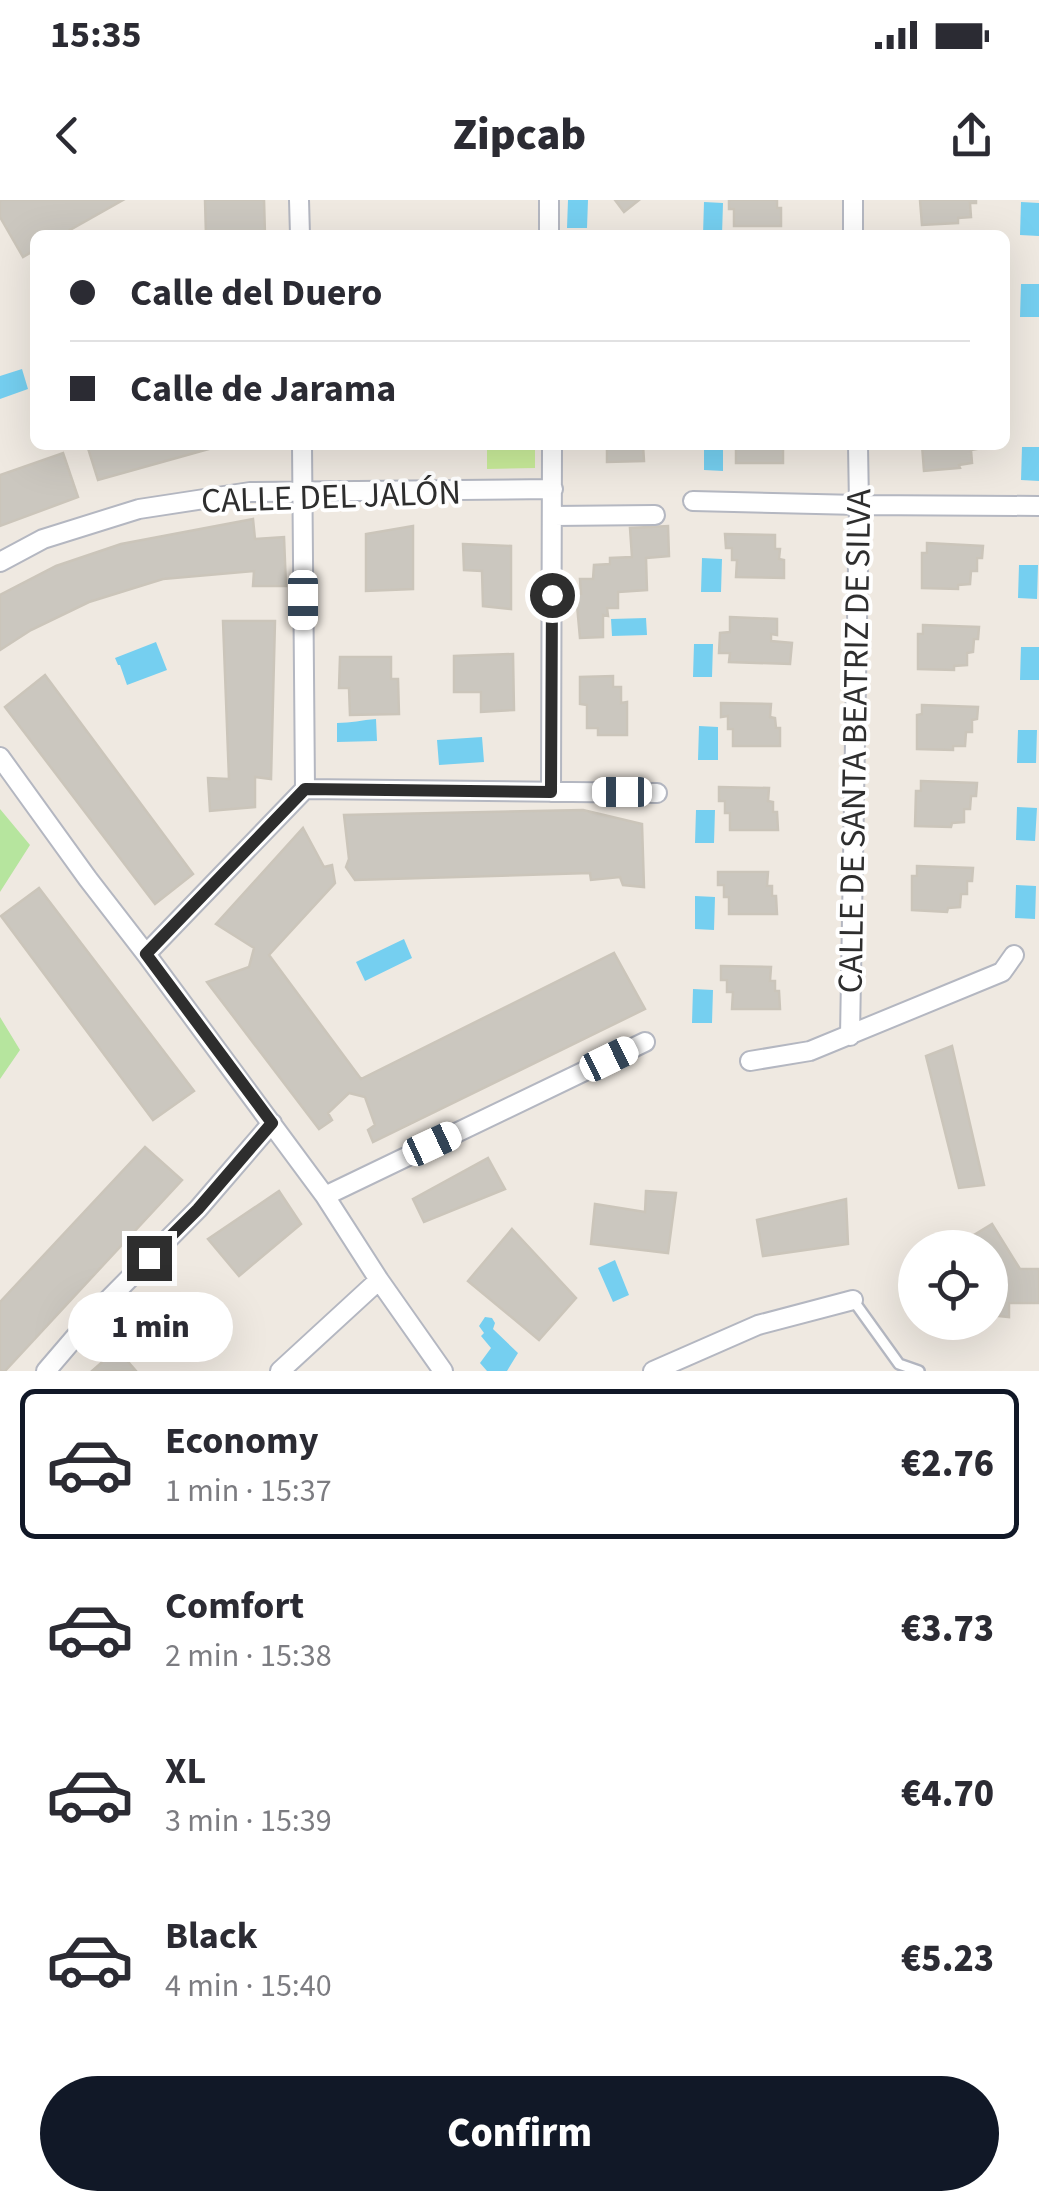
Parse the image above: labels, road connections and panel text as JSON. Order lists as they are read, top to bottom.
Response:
{
  "streets": {
    "street": ["CALLE DEL JALÓN", "CALLE DE SANTA BEATRIZ DE SILVA"]
  },
  "page": {
    "status": "15:35",
    "header": "Zipcab",
    "banner": ["Calle del Duero", "Calle de Jarama"],
    "bubble": "1 min",
    "list": [
      {
        "name": "Economy",
        "note": "1 min · 15:37",
        "value": "€2.76"
      },
      {
        "name": "Comfort",
        "note": "2 min · 15:38",
        "value": "€3.73"
      },
      {
        "name": "XL",
        "note": "3 min · 15:39",
        "value": "€4.70"
      },
      {
        "name": "Black",
        "note": "4 min · 15:40",
        "value": "€5.23"
      }
    ],
    "buttons": "Confirm"
  }
}
